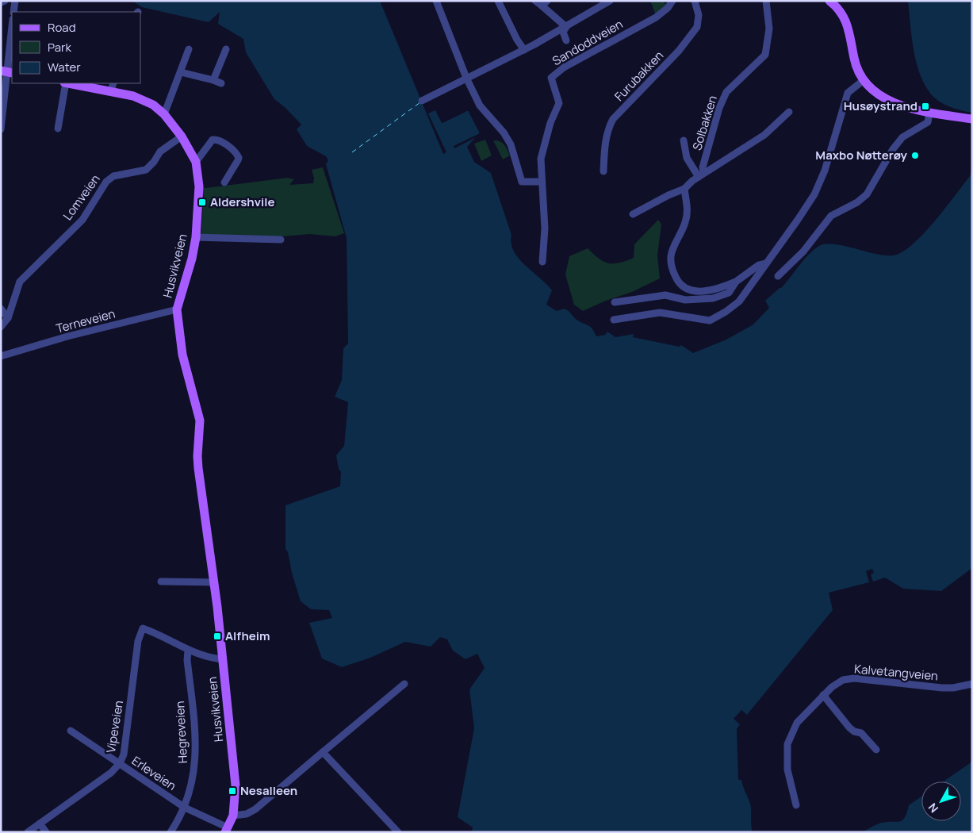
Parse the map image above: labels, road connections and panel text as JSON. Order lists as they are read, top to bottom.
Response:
{
  "streets": {
    "main road": ["Husvikveien"],
    "street": [
      "Sandoddveien",
      "Furubakken",
      "Solbakken",
      "Lomveien",
      "Terneveien",
      "Kalvetangveien",
      "Vipeveien",
      "Hegreveien",
      "Erleveien"
    ]
  },
  "crossings": [
    ["Lomveien", "Husvikveien"],
    ["Husvikveien", "Terneveien"],
    ["Husvikveien", "Erleveien"],
    ["Vipeveien", "Hegreveien"],
    ["Vipeveien", "Erleveien"],
    ["Hegreveien", "Erleveien"]
  ],
  "places": {
    "transit": [
      "Husøystrand",
      "Aldershvile",
      "Alfheim",
      "Nesalleen"
    ],
    "other": ["Maxbo Nøtterøy"]
  },
  "legend": ["Road", "Park", "Water"],
  "north": "bottom left"
}
